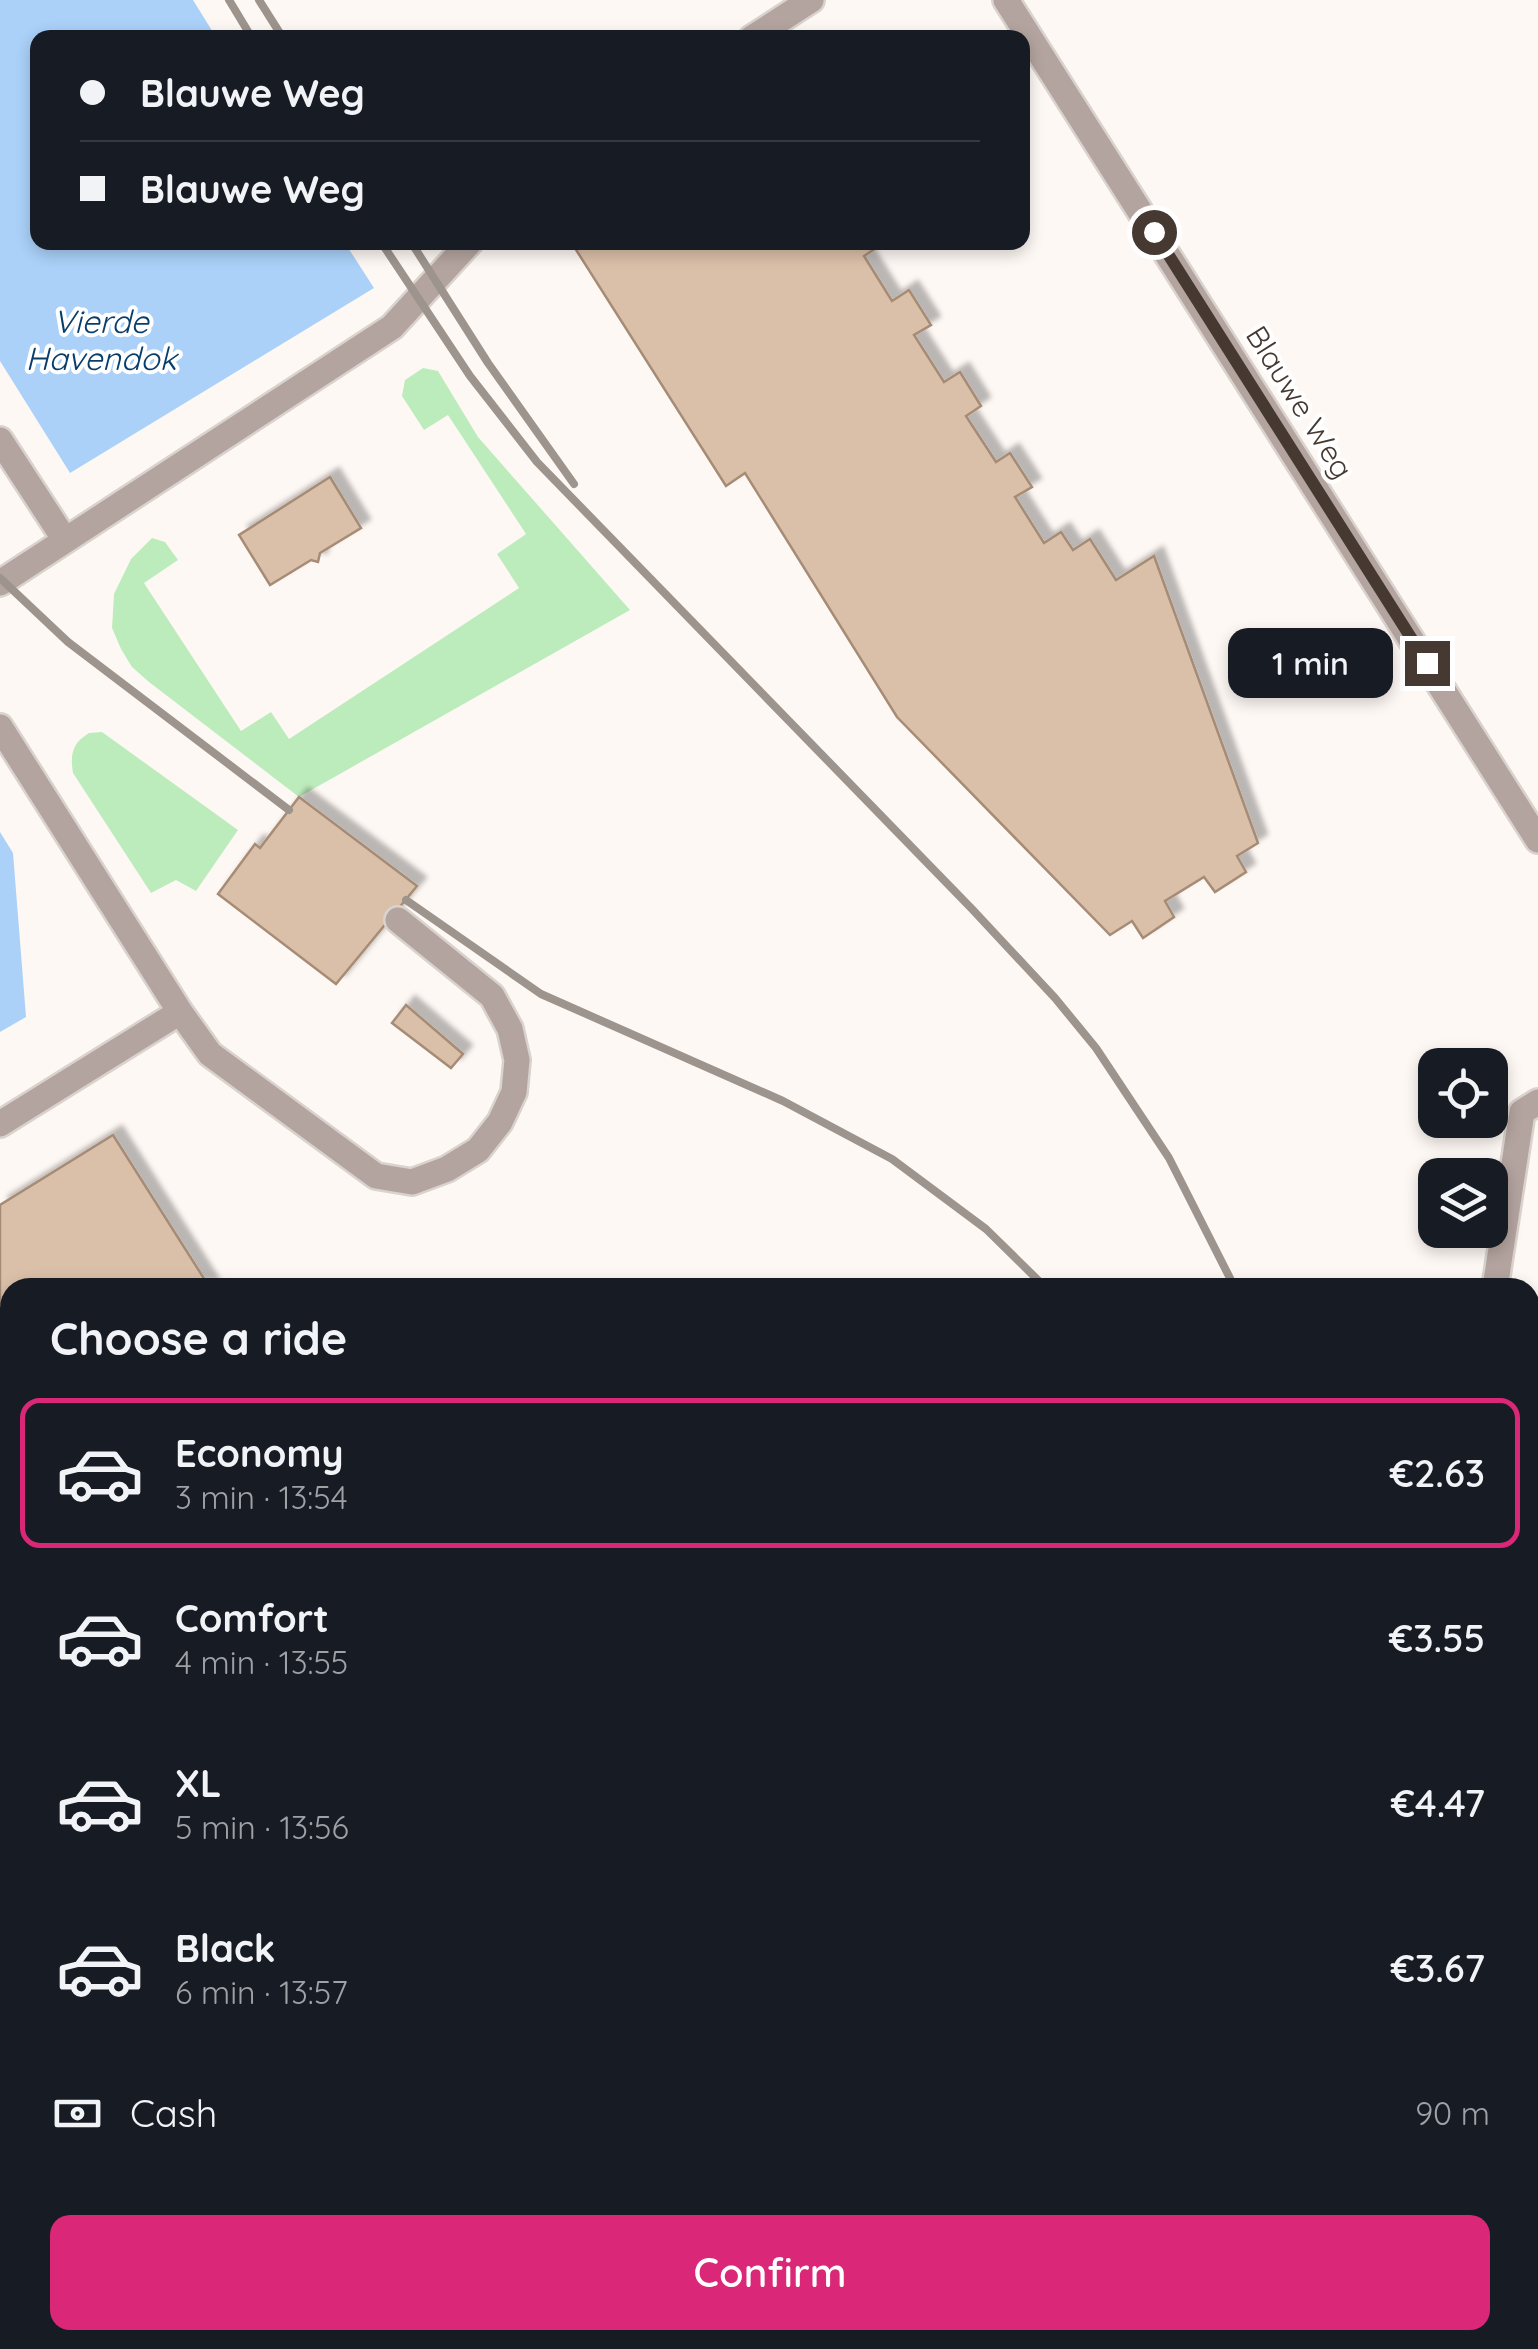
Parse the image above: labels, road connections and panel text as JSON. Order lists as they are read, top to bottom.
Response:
{
  "streets": {
    "street": ["Blauwe Weg"]
  },
  "water": ["Vierde Havendok"],
  "page": {
    "banner": ["Blauwe Weg", "Blauwe Weg"],
    "bubble": "1 min",
    "heading": "Choose a ride",
    "list": [
      {
        "name": "Economy",
        "note": "3 min · 13:54",
        "value": "€2.63"
      },
      {
        "name": "Comfort",
        "note": "4 min · 13:55",
        "value": "€3.55"
      },
      {
        "name": "XL",
        "note": "5 min · 13:56",
        "value": "€4.47"
      },
      {
        "name": "Black",
        "note": "6 min · 13:57",
        "value": "€3.67"
      }
    ],
    "pay": ["Cash", "90 m"],
    "buttons": "Confirm"
  }
}
